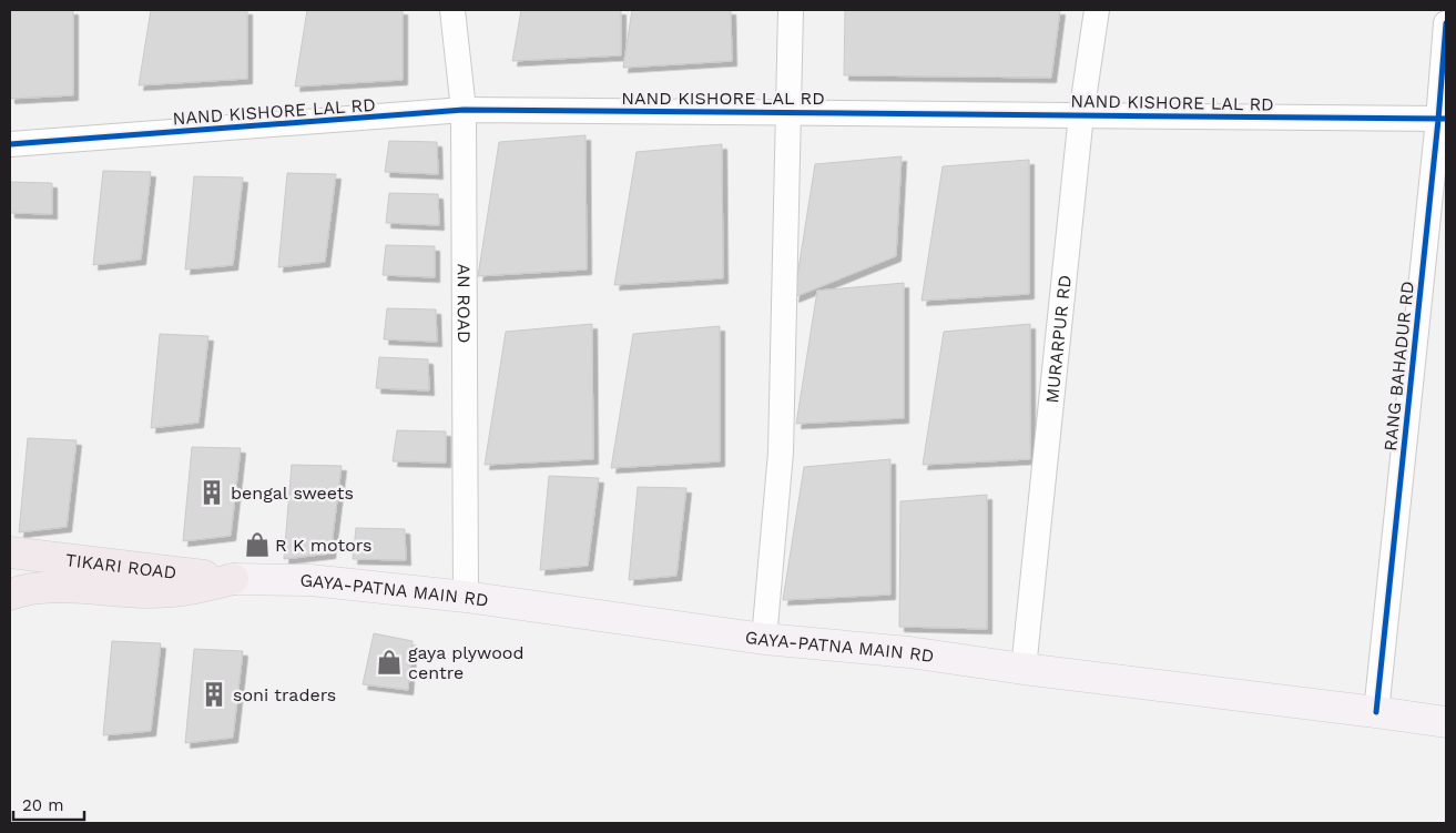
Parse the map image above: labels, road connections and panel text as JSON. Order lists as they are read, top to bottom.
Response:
{
  "streets": {
    "highway": ["TIKARI ROAD"],
    "main road": ["GAYA-PATNA MAIN RD"],
    "street": [
      "NAND KISHORE LAL RD",
      "AN ROAD",
      "MURARPUR RD",
      "RANG BAHADUR RD"
    ]
  },
  "crossings": [
    ["NAND KISHORE LAL RD", "AN ROAD"],
    ["NAND KISHORE LAL RD", "MURARPUR RD"],
    ["NAND KISHORE LAL RD", "RANG BAHADUR RD"],
    ["AN ROAD", "GAYA-PATNA MAIN RD"],
    ["MURARPUR RD", "GAYA-PATNA MAIN RD"],
    ["RANG BAHADUR RD", "GAYA-PATNA MAIN RD"],
    ["TIKARI ROAD", "GAYA-PATNA MAIN RD"]
  ],
  "places": {
    "building": ["bengal sweets", "soni traders"],
    "shop": ["R K motors", "gaya plywood centre"]
  },
  "scale_bar": "20 m"
}
